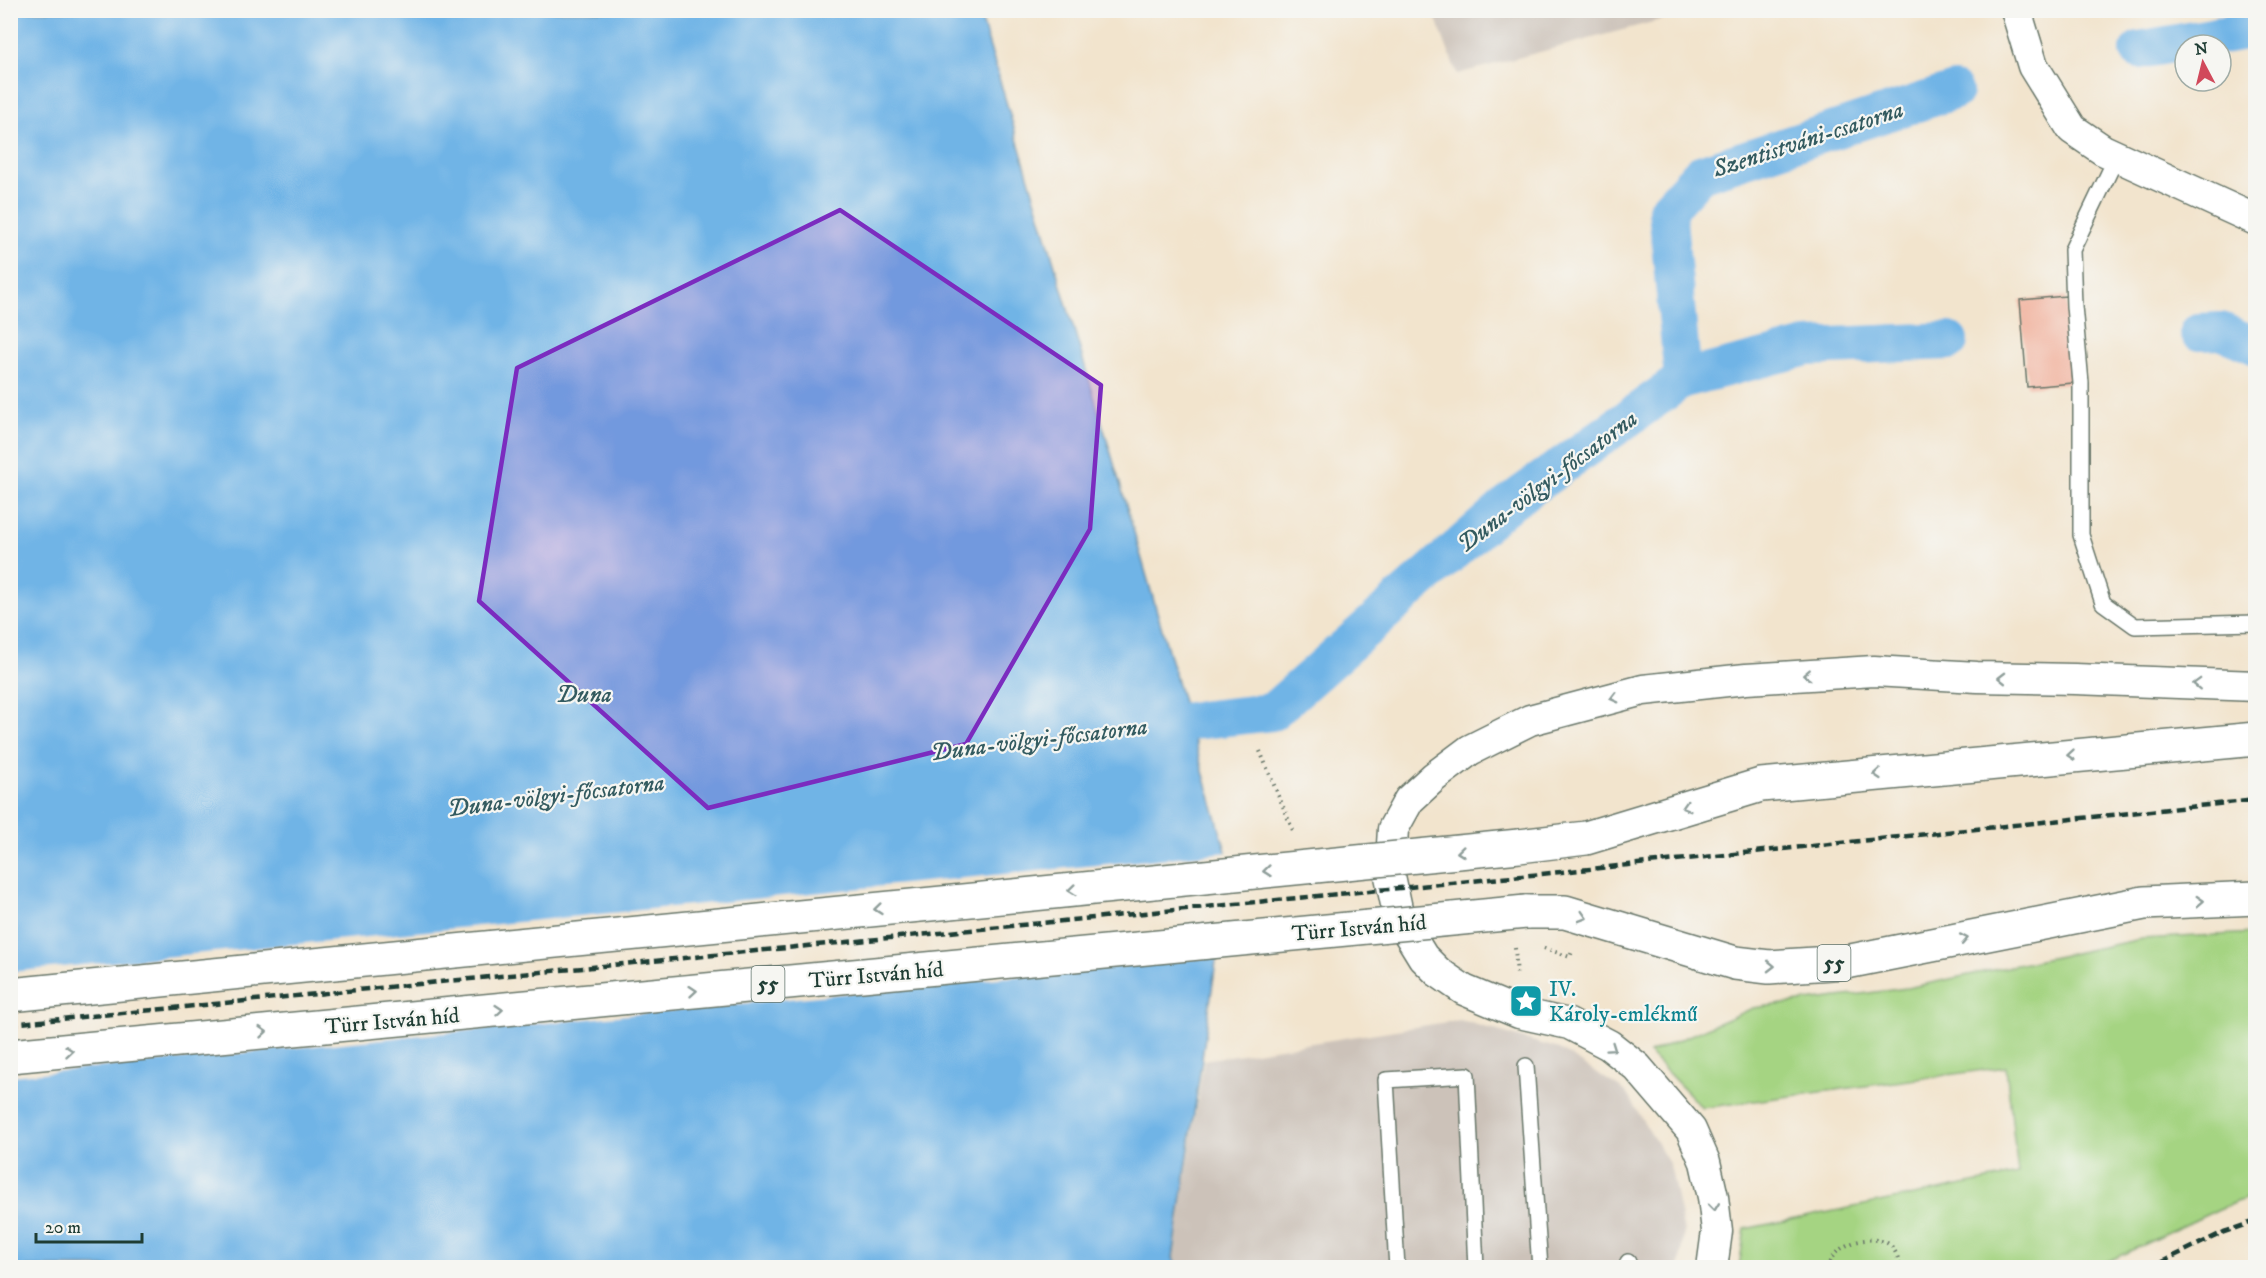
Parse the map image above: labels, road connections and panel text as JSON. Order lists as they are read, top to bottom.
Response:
{
  "streets": {
    "main road": ["Türr István híd", "55"]
  },
  "water": ["Szentistváni-csatorna", "Duna-völgyi-főcsatorna", "Duna"],
  "places": {
    "place": ["IV. Károly-emlékmű"]
  },
  "scale_bar": "20 m",
  "north": "top"
}
